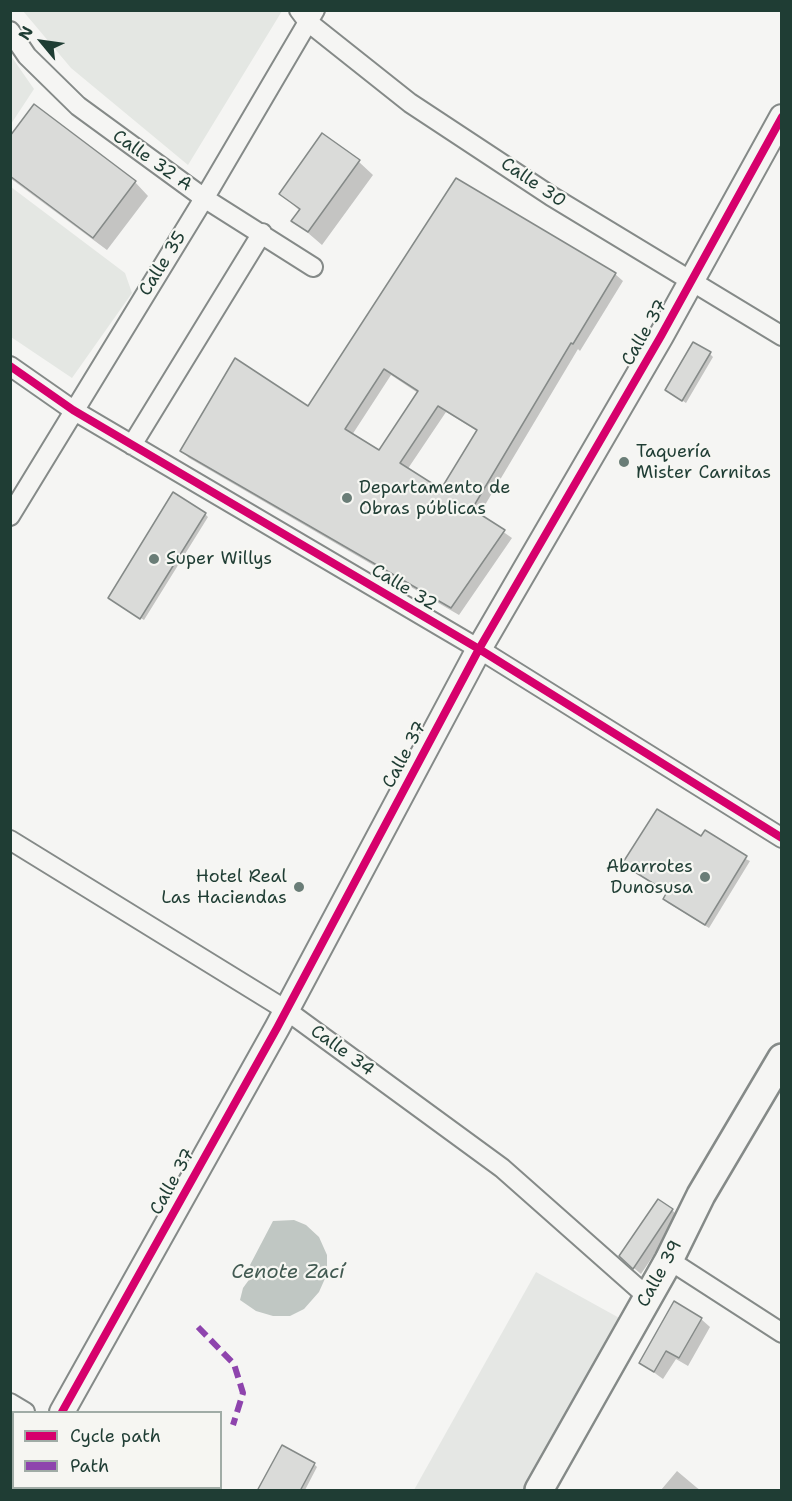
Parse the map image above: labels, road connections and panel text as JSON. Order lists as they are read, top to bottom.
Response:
{
  "streets": {
    "main road": ["Calle 39"],
    "street": [
      "Calle 32 A",
      "Calle 30",
      "Calle 35",
      "Calle 37",
      "Calle 32",
      "Calle 34"
    ]
  },
  "crossings": [
    ["Calle 32 A", "Calle 35"],
    ["Calle 30", "Calle 35"],
    ["Calle 30", "Calle 37"],
    ["Calle 35", "Calle 32"],
    ["Calle 37", "Calle 32"],
    ["Calle 37", "Calle 34"],
    ["Calle 34", "Calle 39"]
  ],
  "water": ["Cenote Zací"],
  "places": [
    "Taquería Mister Carnitas",
    "Departamento de Obras públicas",
    "Super Willys",
    "Abarrotes Dunosusa",
    "Hotel Real Las Haciendas"
  ],
  "legend": ["Cycle path", "Path"],
  "north": "top left"
}
